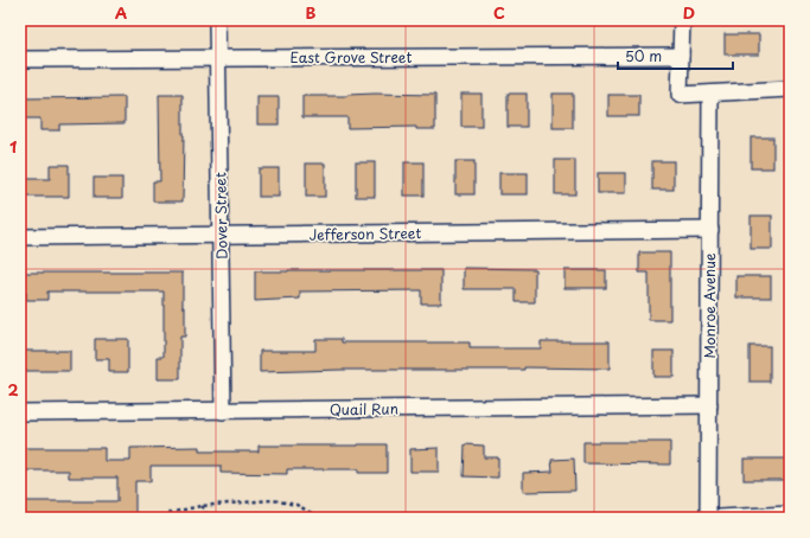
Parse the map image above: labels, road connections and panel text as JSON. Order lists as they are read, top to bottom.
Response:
{
  "streets": {
    "street": [
      "East Grove Street",
      "Dover Street",
      "Jefferson Street",
      "Monroe Avenue",
      "Quail Run"
    ]
  },
  "crossings": [
    ["East Grove Street", "Dover Street"],
    ["Dover Street", "Jefferson Street"],
    ["Dover Street", "Quail Run"],
    ["Jefferson Street", "Monroe Avenue"],
    ["Monroe Avenue", "Quail Run"]
  ],
  "scale_bar": "50 m",
  "grid": {
    "columns": [
      "A",
      "B",
      "C",
      "D"
    ],
    "rows": ["1", "2"]
  }
}
